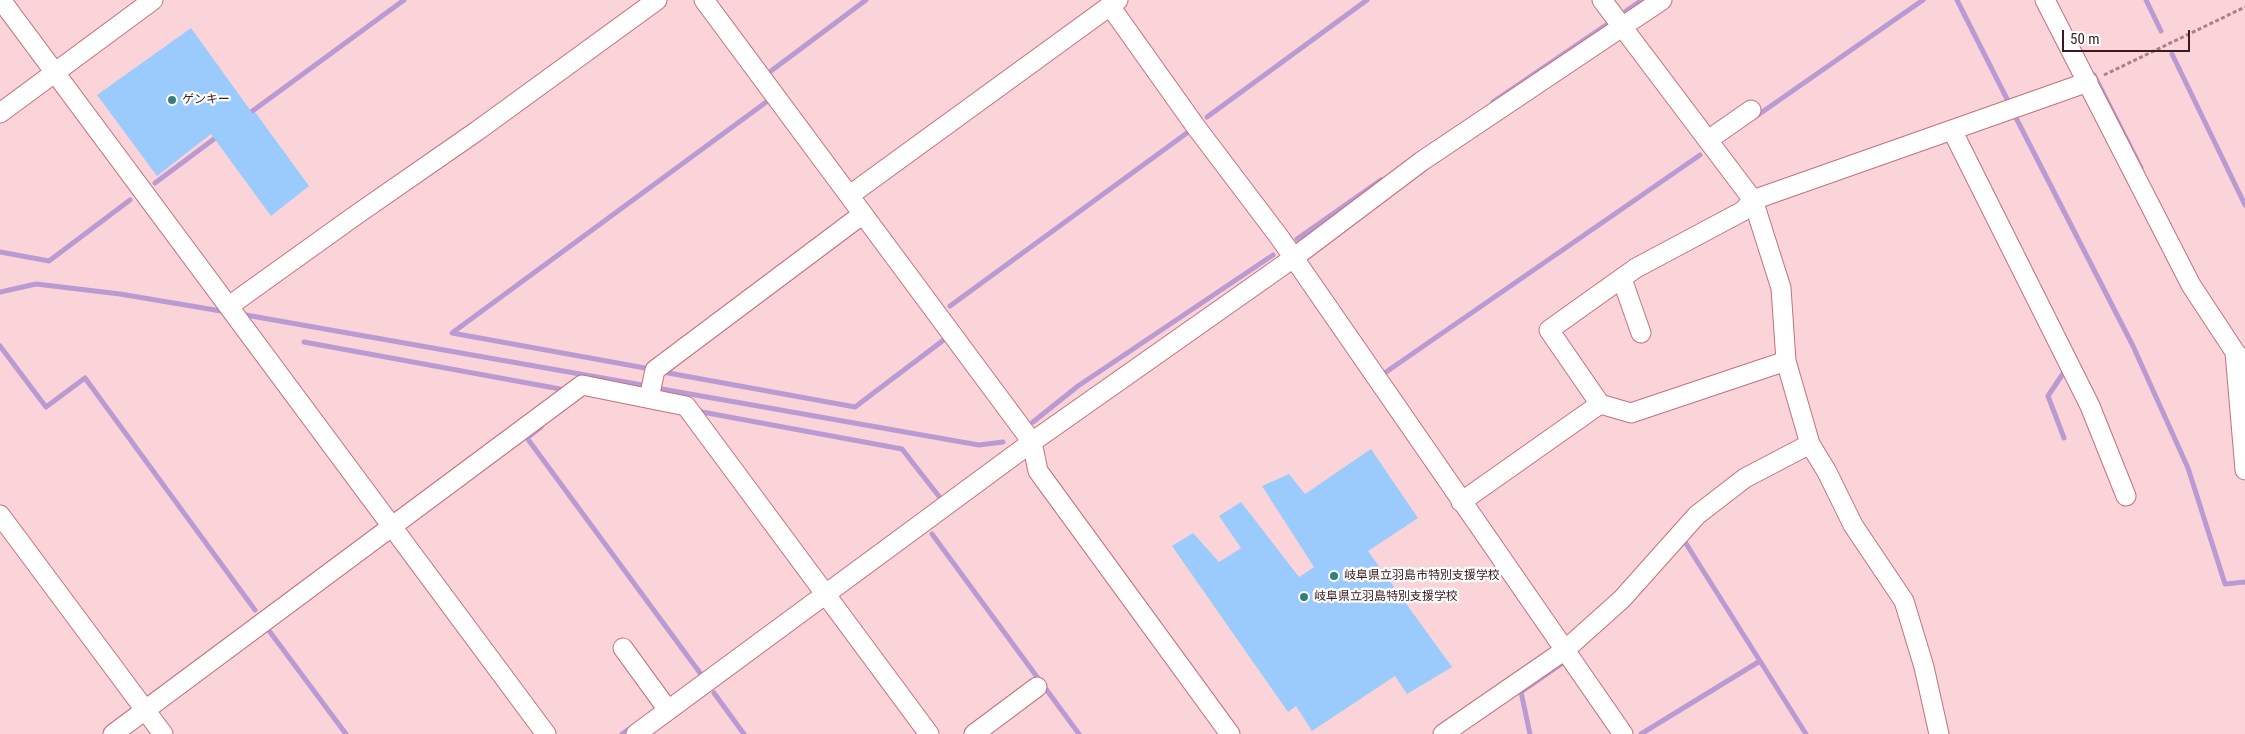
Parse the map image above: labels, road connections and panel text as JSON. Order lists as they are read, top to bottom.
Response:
{
  "places": ["ゲンキー", "岐阜県立羽島市特別支援学校", "岐阜県立羽島特別支援学校"],
  "scale_bar": "50 m"
}
